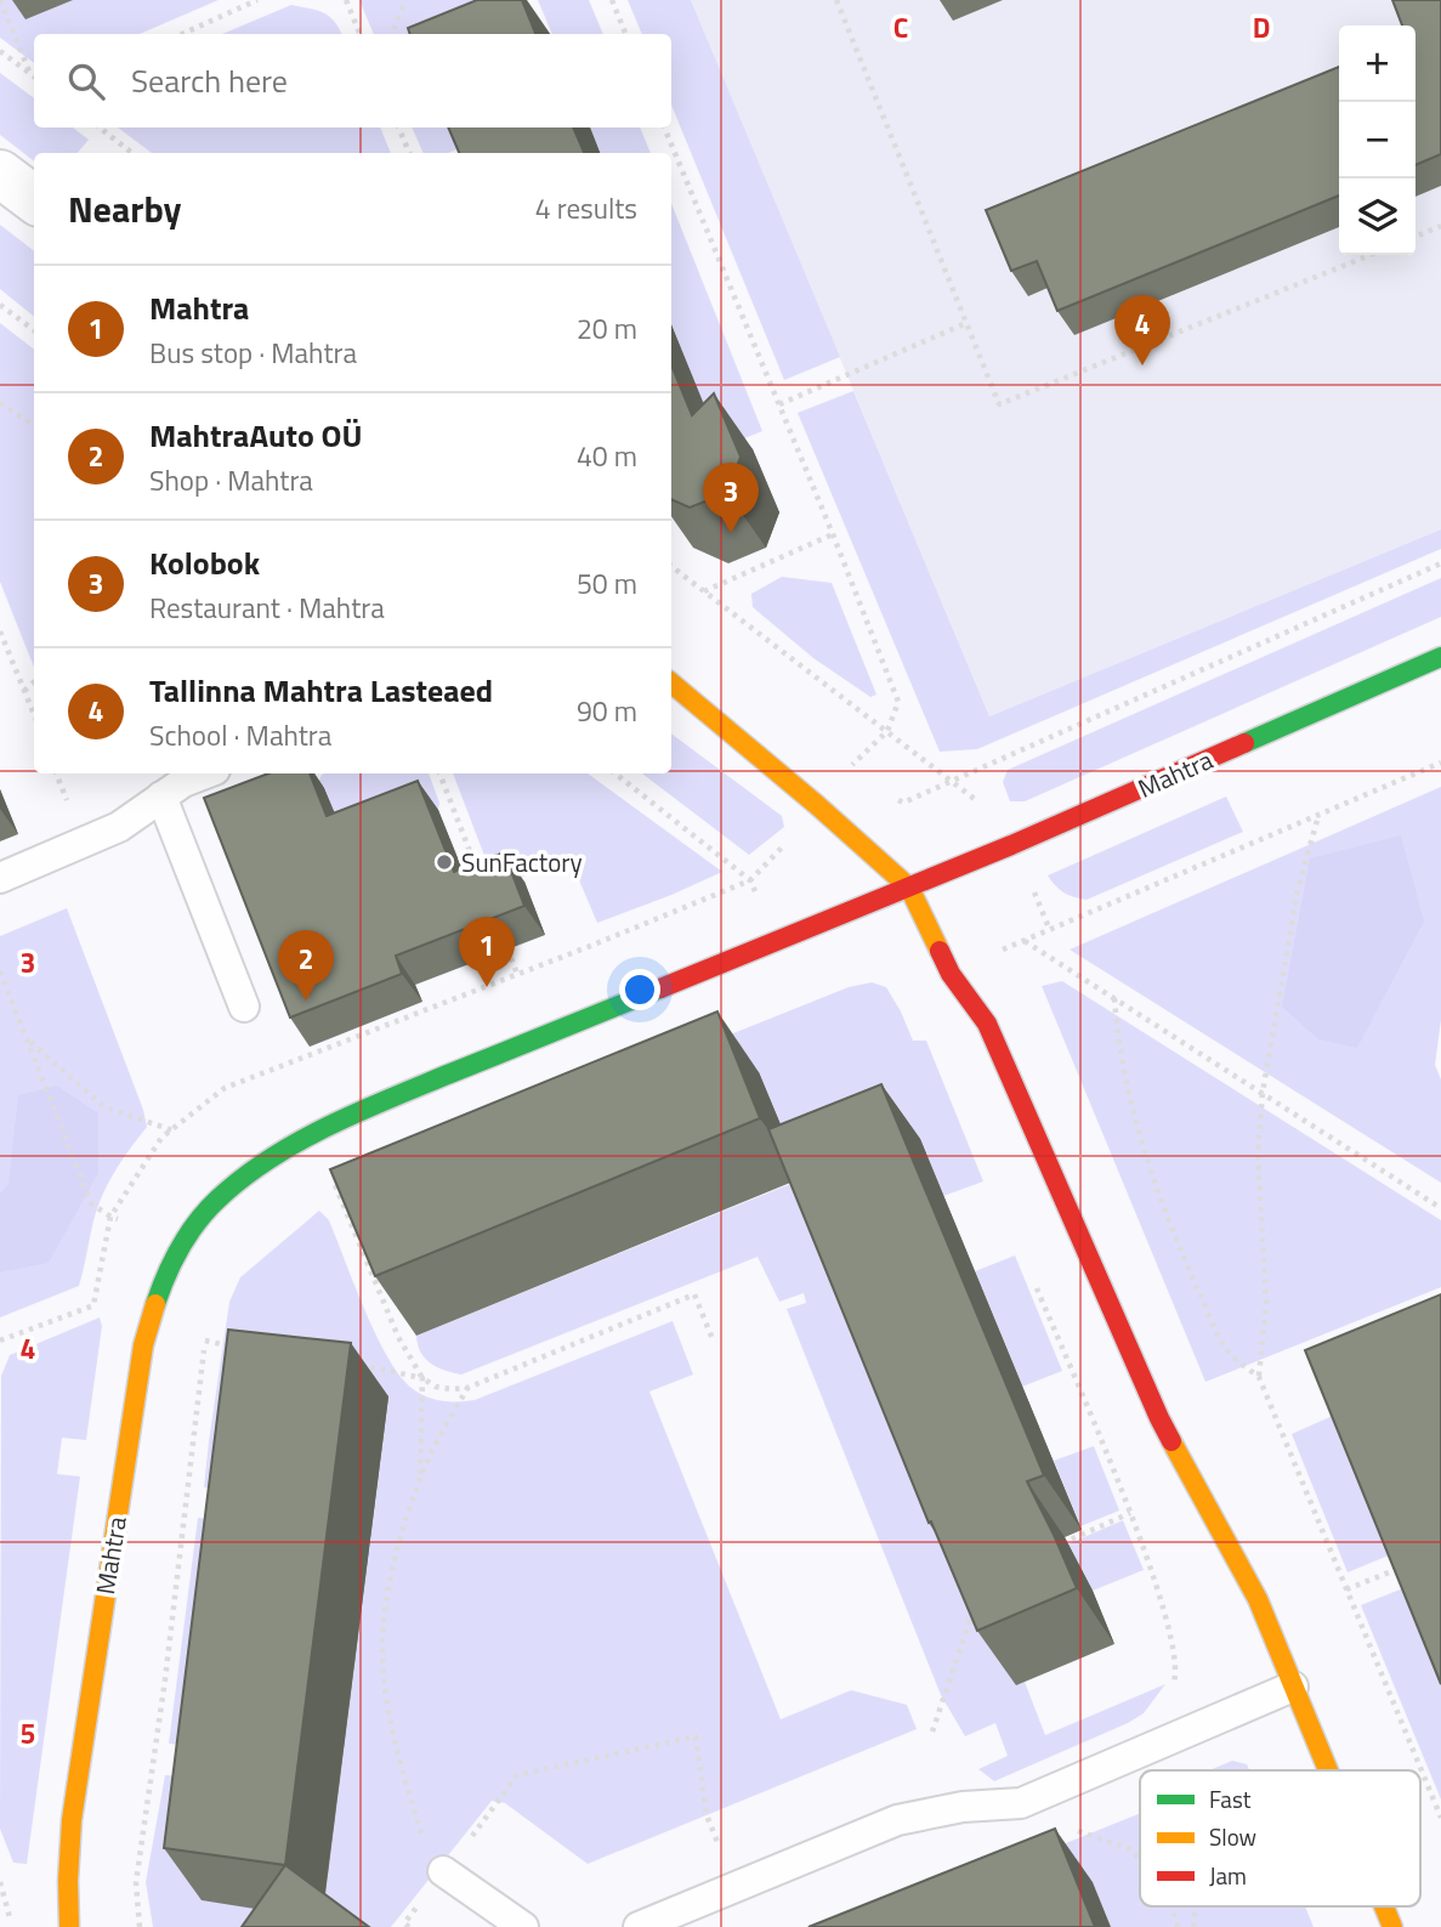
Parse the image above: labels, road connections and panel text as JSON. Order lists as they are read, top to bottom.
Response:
{
  "streets": {
    "street": ["Mahtra"]
  },
  "places": ["SunFactory"],
  "legend": ["Fast", "Slow", "Jam"],
  "page": {
    "map_buttons": ["+", "−"],
    "search": "Search here",
    "heading": ["Nearby", "4 results"],
    "list": [
      {
        "mark": "1",
        "name": "Mahtra",
        "note": "Bus stop · Mahtra",
        "value": "20 m"
      },
      {
        "mark": "2",
        "name": "MahtraAuto OÜ",
        "note": "Shop · Mahtra",
        "value": "40 m"
      },
      {
        "mark": "3",
        "name": "Kolobok",
        "note": "Restaurant · Mahtra",
        "value": "50 m"
      },
      {
        "mark": "4",
        "name": "Tallinna Mahtra Lasteaed",
        "note": "School · Mahtra",
        "value": "90 m"
      }
    ],
    "pins": [
      "4",
      "3",
      "1",
      "2"
    ]
  },
  "grid": {
    "columns": ["C", "D"],
    "rows": ["3", "4", "5"]
  }
}
